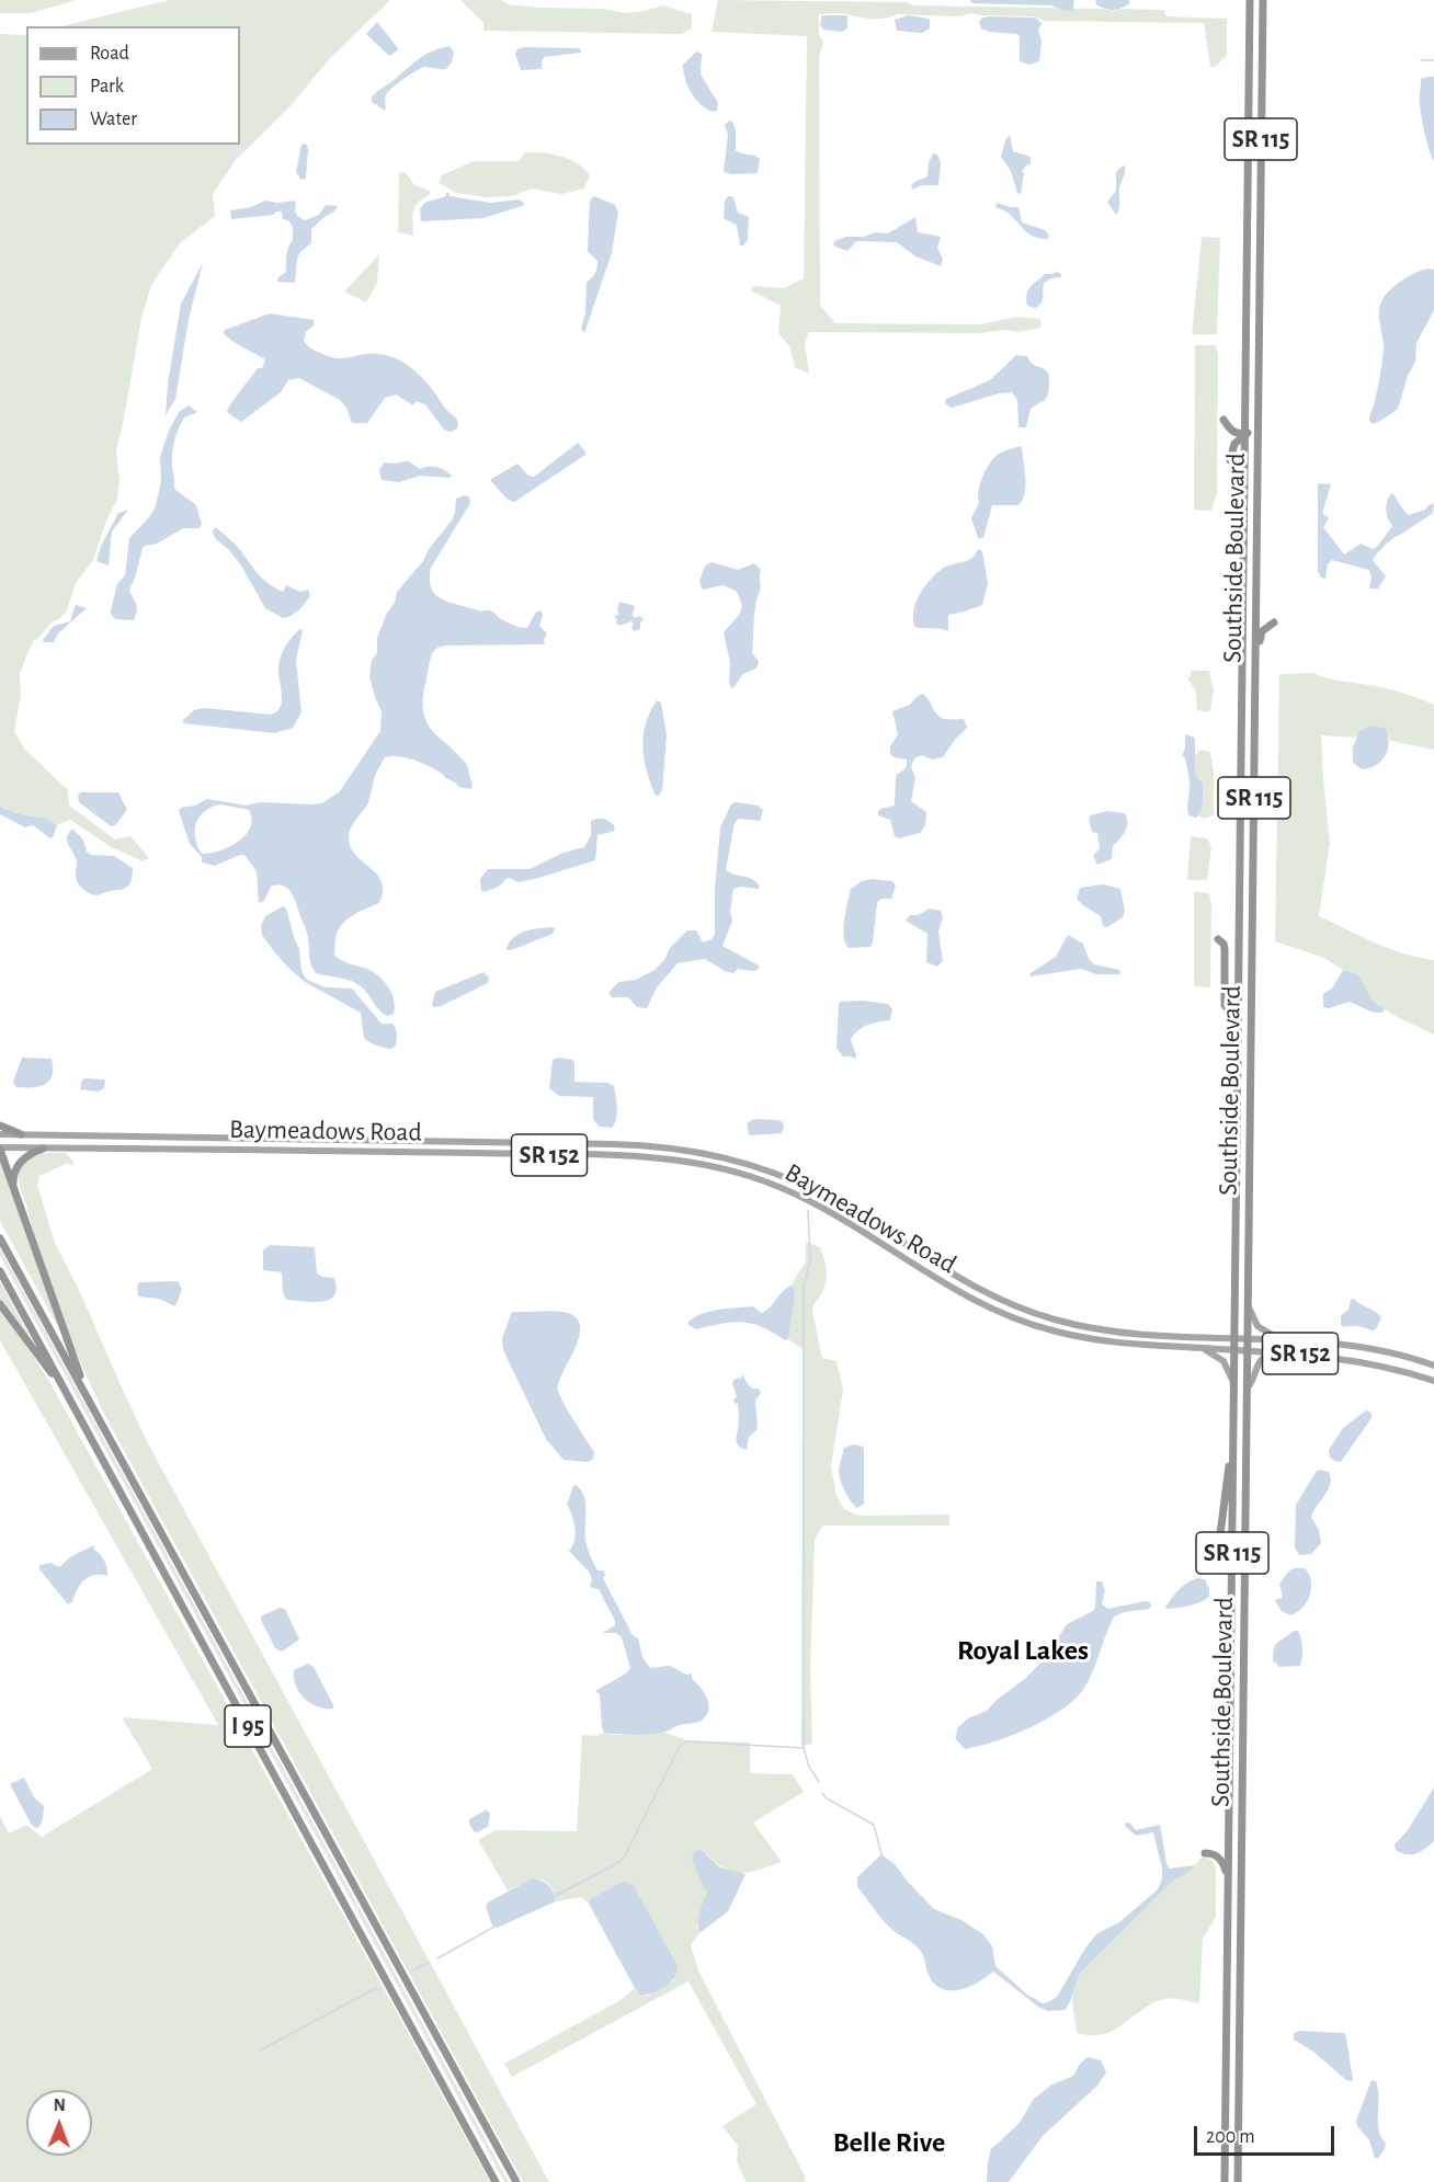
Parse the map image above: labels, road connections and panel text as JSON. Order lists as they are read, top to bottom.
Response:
{
  "streets": {
    "highway": ["SR 115", "Southside Boulevard", "I 95"],
    "main road": ["Baymeadows Road", "SR 152"]
  },
  "crossings": [
    ["Southside Boulevard", "Baymeadows Road"]
  ],
  "districts": ["Royal Lakes", "Belle Rive"],
  "legend": ["Road", "Park", "Water"],
  "scale_bar": "200 m",
  "north": "top"
}
